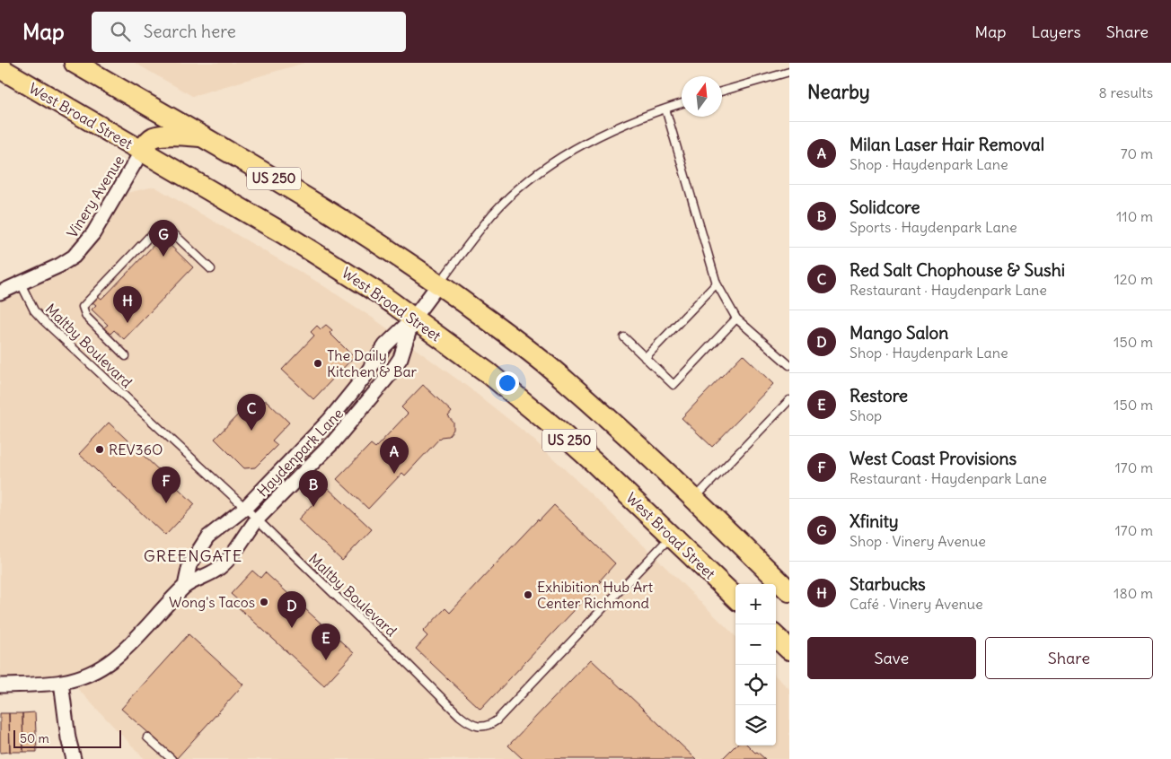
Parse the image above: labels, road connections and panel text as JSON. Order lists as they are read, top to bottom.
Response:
{
  "streets": {
    "main road": ["West Broad Street", "US 250"],
    "street": ["Vinery Avenue", "Haydenpark Lane"],
    "lane": ["Maltby Boulevard"]
  },
  "crossings": [
    ["West Broad Street", "Vinery Avenue"],
    ["West Broad Street", "Maltby Boulevard"],
    ["West Broad Street", "Haydenpark Lane"],
    ["US 250", "Haydenpark Lane"],
    ["Vinery Avenue", "Maltby Boulevard"],
    ["Maltby Boulevard", "Haydenpark Lane"]
  ],
  "districts": ["GREENGATE"],
  "places": [
    "The Daily Kitchen & Bar",
    "REV36O",
    "Exhibition Hub Art Center Richmond",
    "Wong's Tacos"
  ],
  "scale_bar": "50 m",
  "north": "top",
  "page": {
    "header": "Map",
    "search": "Search here",
    "nav": ["Map", "Layers", "Share"],
    "heading": ["Nearby", "8 results"],
    "list": [
      {
        "mark": "A",
        "name": "Milan Laser Hair Removal",
        "note": "Shop · Haydenpark Lane",
        "value": "70 m"
      },
      {
        "mark": "B",
        "name": "Solidcore",
        "note": "Sports · Haydenpark Lane",
        "value": "110 m"
      },
      {
        "mark": "C",
        "name": "Red Salt Chophouse & Sushi",
        "note": "Restaurant · Haydenpark Lane",
        "value": "120 m"
      },
      {
        "mark": "D",
        "name": "Mango Salon",
        "note": "Shop · Haydenpark Lane",
        "value": "150 m"
      },
      {
        "mark": "E",
        "name": "Restore",
        "note": "Shop",
        "value": "150 m"
      },
      {
        "mark": "F",
        "name": "West Coast Provisions",
        "note": "Restaurant · Haydenpark Lane",
        "value": "170 m"
      },
      {
        "mark": "G",
        "name": "Xfinity",
        "note": "Shop · Vinery Avenue",
        "value": "170 m"
      },
      {
        "mark": "H",
        "name": "Starbucks",
        "note": "Café · Vinery Avenue",
        "value": "180 m"
      }
    ],
    "pins": [
      "G",
      "H",
      "C",
      "A",
      "F",
      "B",
      "D",
      "E"
    ],
    "map_buttons": ["+", "−"],
    "buttons": ["Save", "Share"],
    "scale": "50 m"
  }
}
